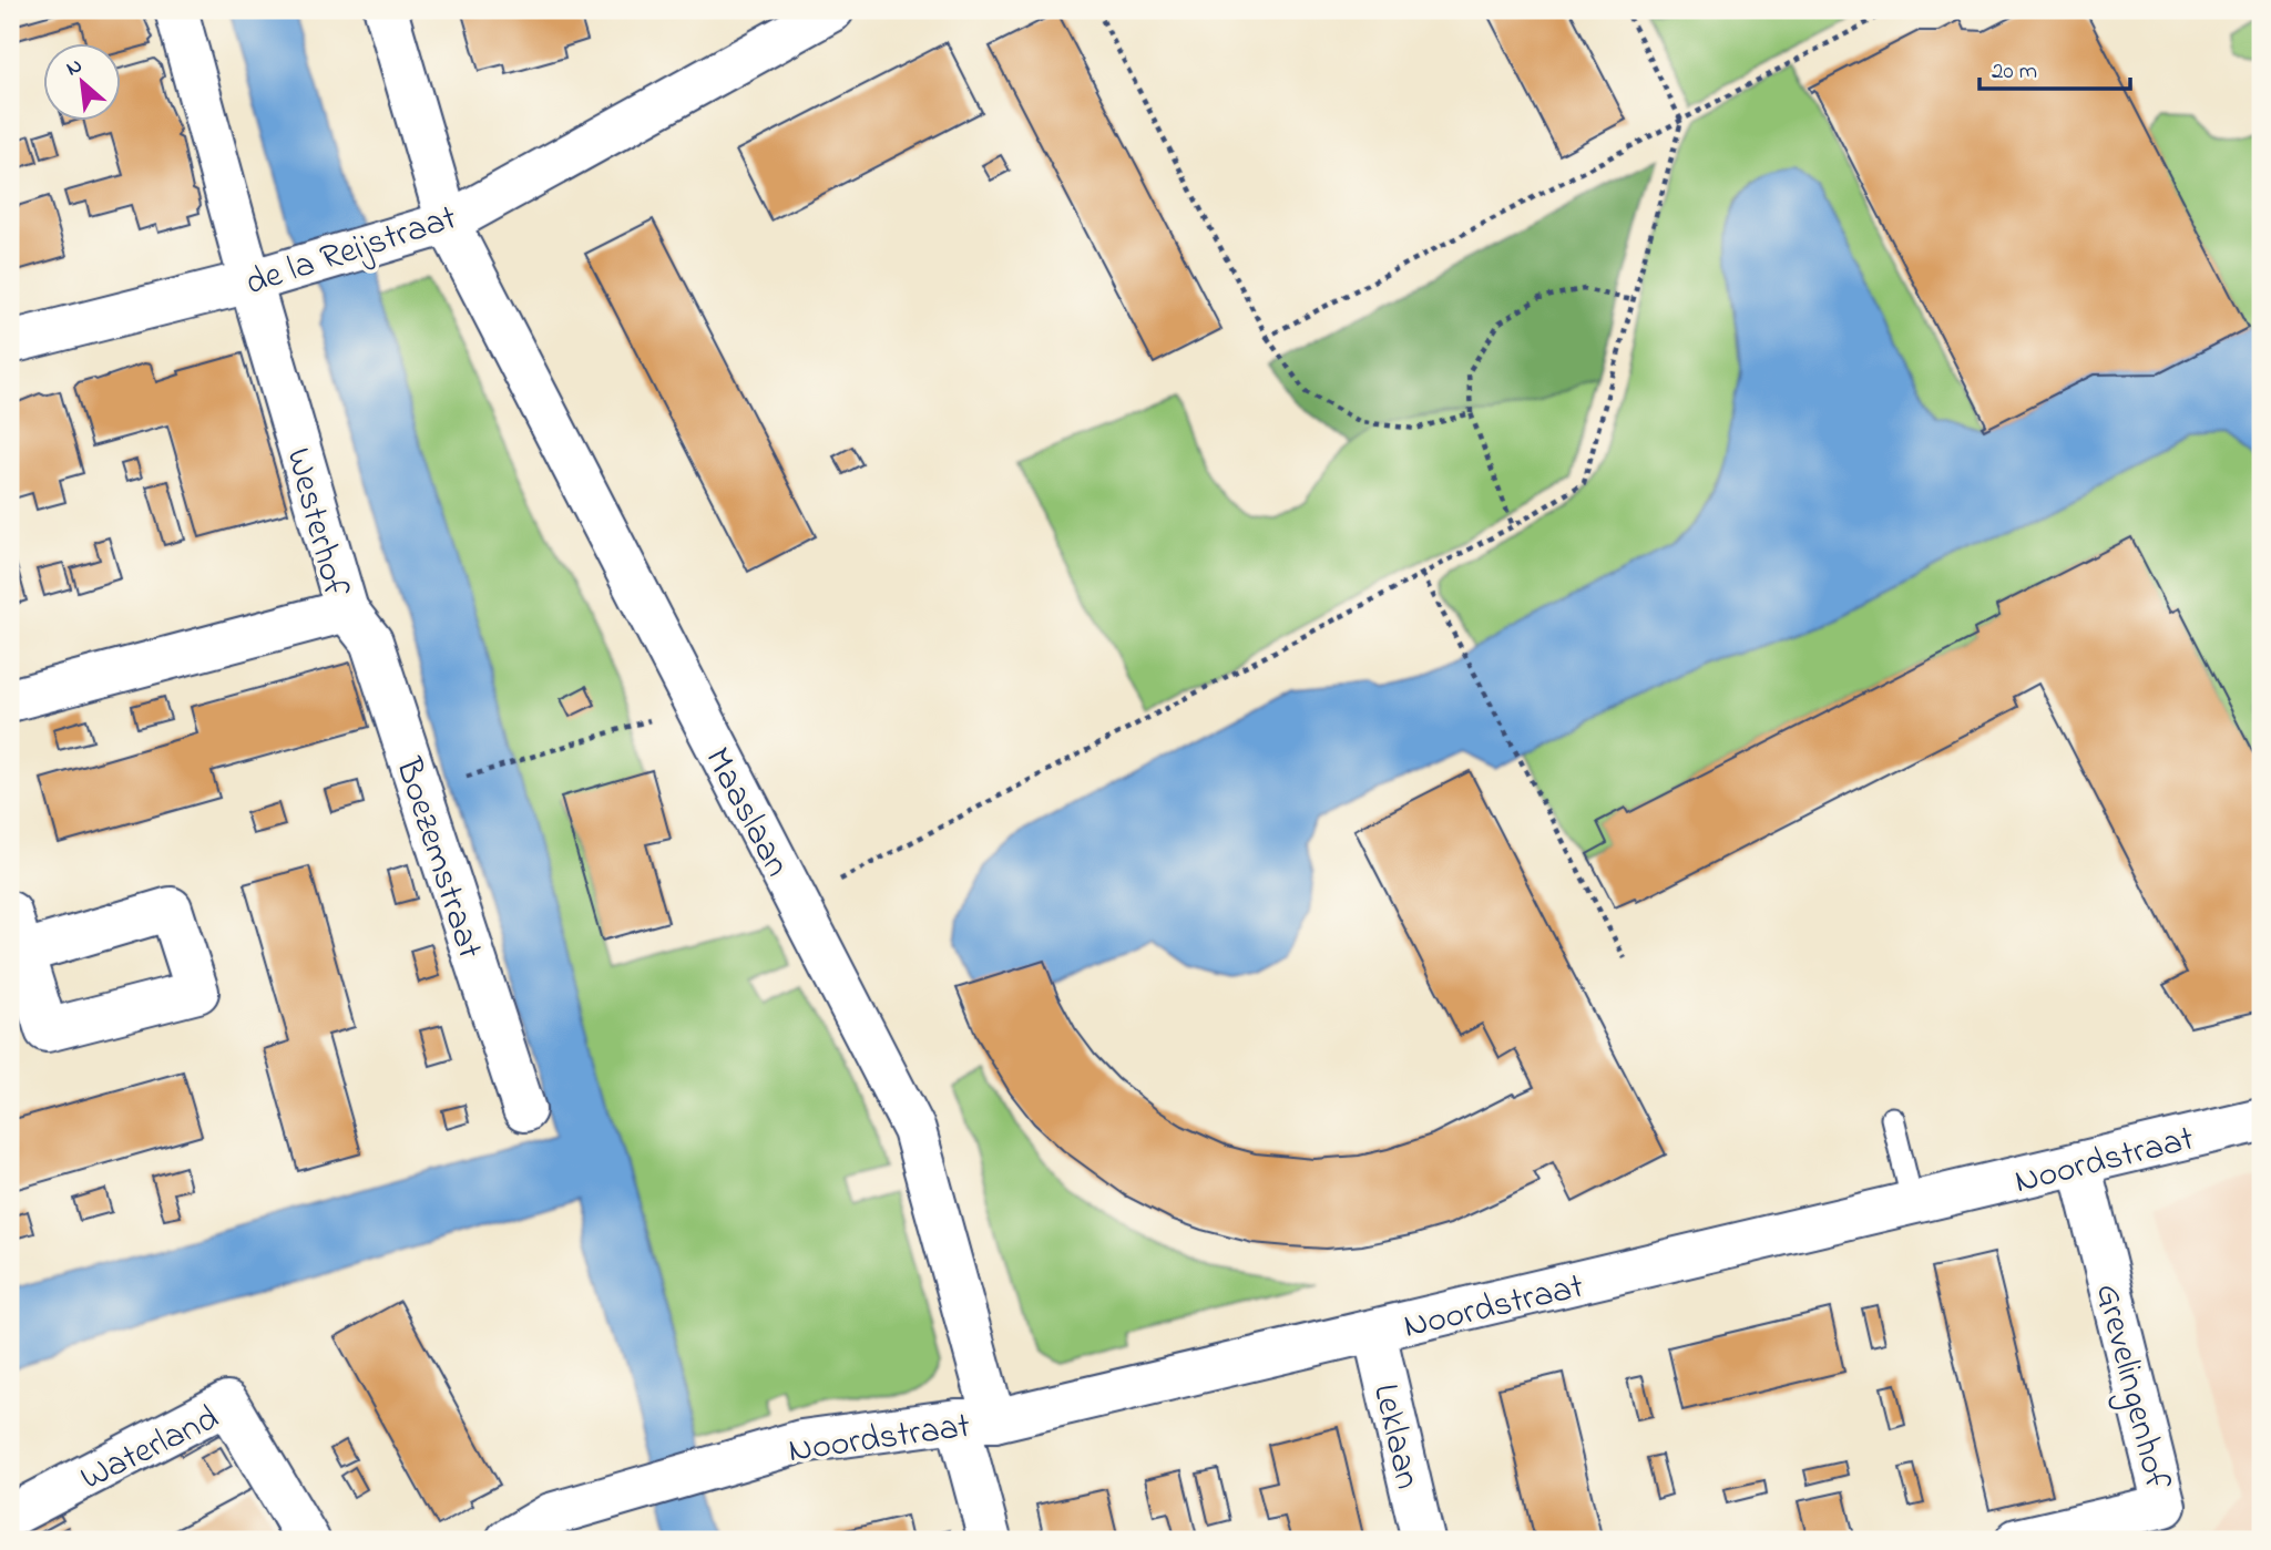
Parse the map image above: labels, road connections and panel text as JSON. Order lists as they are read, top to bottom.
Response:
{
  "streets": {
    "street": [
      "de la Reijstraat",
      "Westerhof",
      "Maaslaan",
      "Boezemstraat",
      "Noordstraat",
      "Grevelingenhof",
      "Leklaan",
      "Waterland"
    ]
  },
  "crossings": [
    ["de la Reijstraat", "Westerhof"],
    ["de la Reijstraat", "Maaslaan"],
    ["Westerhof", "Boezemstraat"],
    ["Maaslaan", "Noordstraat"],
    ["Noordstraat", "Grevelingenhof"],
    ["Noordstraat", "Leklaan"]
  ],
  "scale_bar": "20 m",
  "north": "top left"
}
